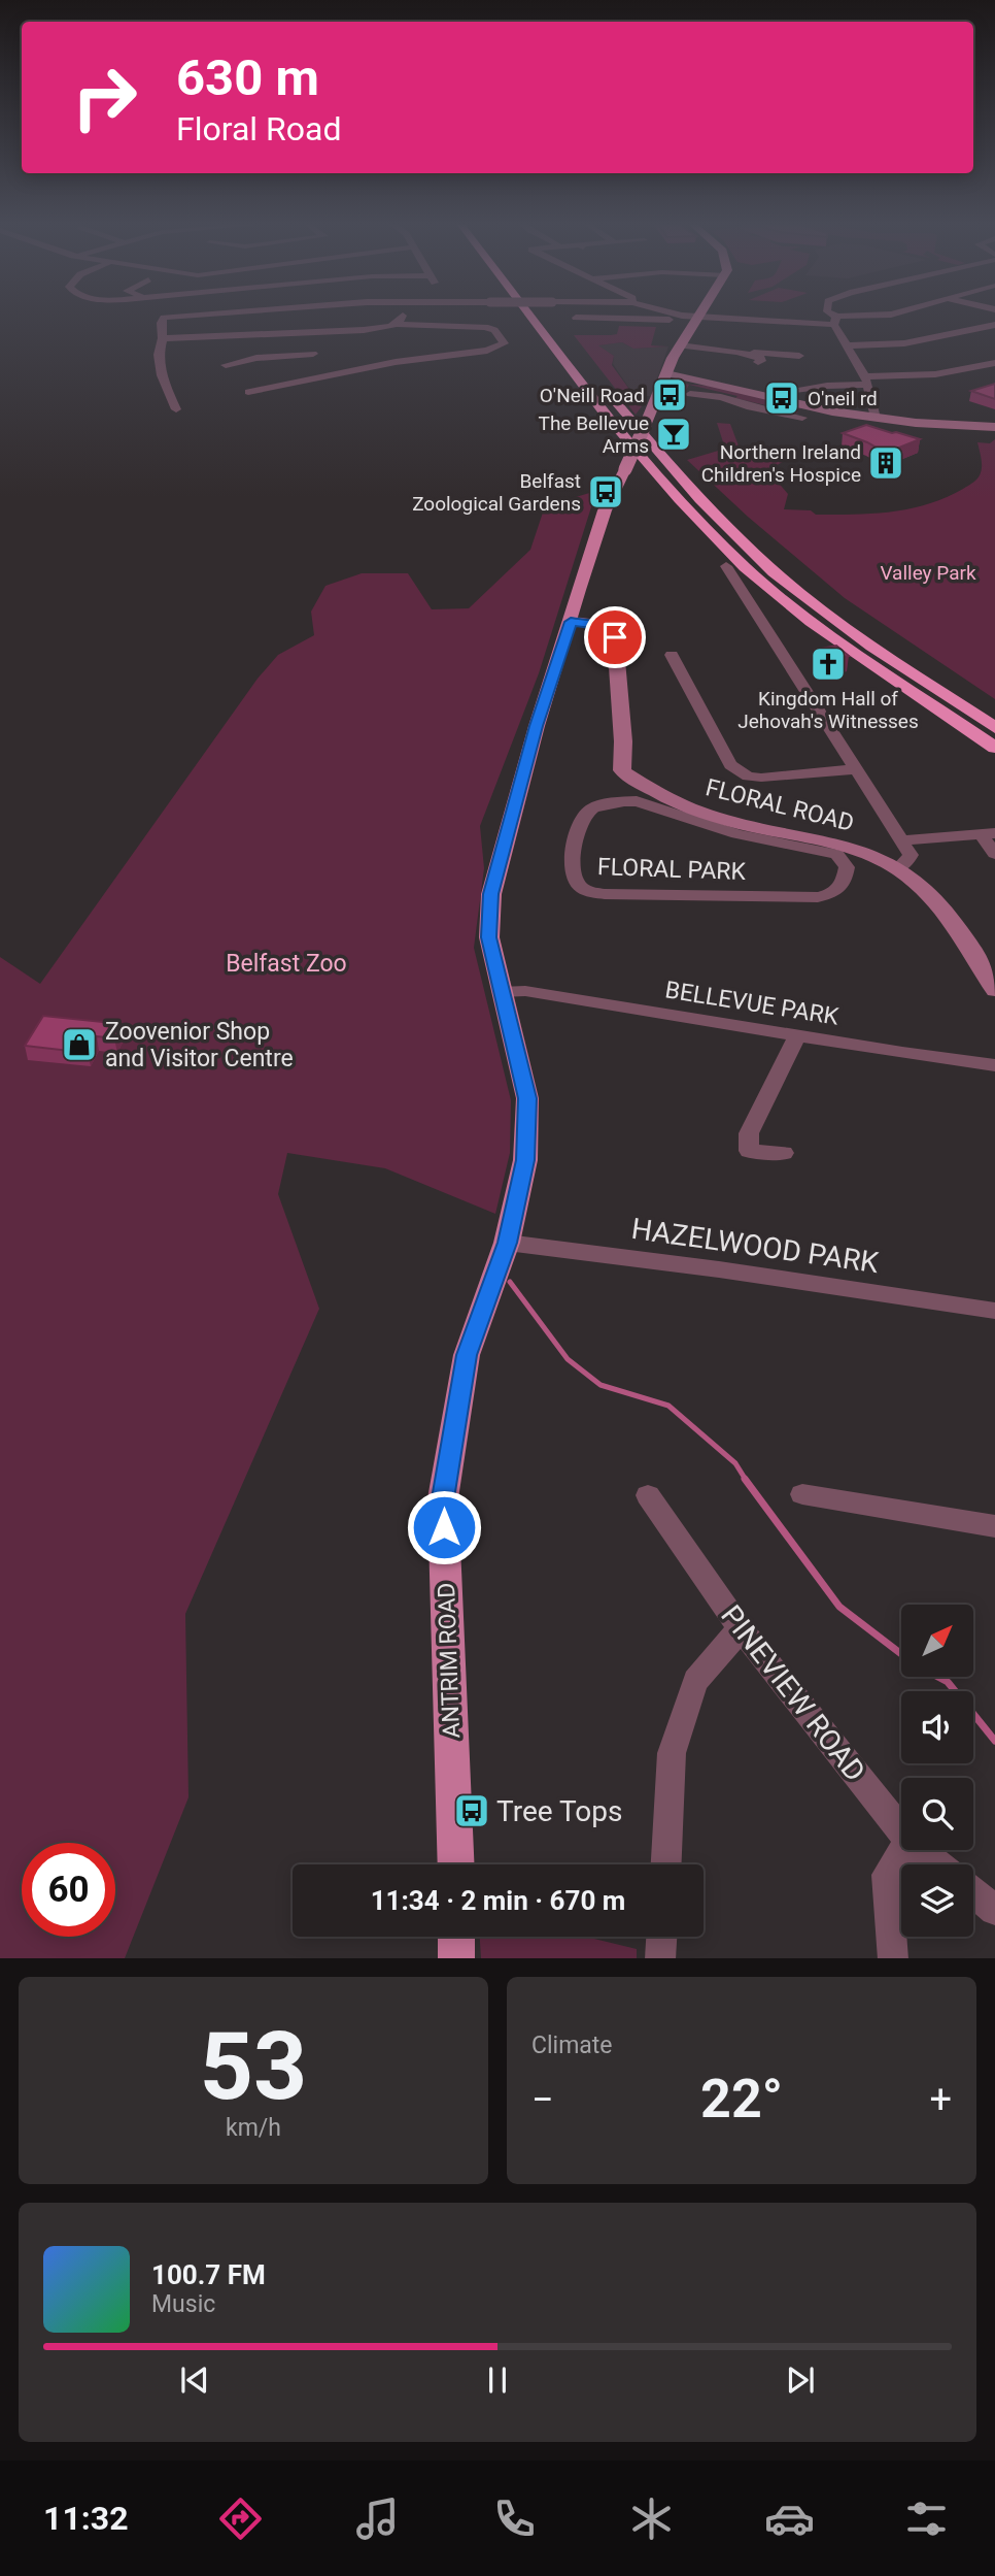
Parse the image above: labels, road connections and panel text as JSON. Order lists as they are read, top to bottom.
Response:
{
  "streets": {
    "main road": ["ANTRIM ROAD"],
    "street": [
      "FLORAL ROAD",
      "FLORAL PARK",
      "BELLEVUE PARK",
      "HAZELWOOD PARK",
      "PINEVIEW ROAD"
    ]
  },
  "crossings": [
    ["FLORAL ROAD", "FLORAL PARK"],
    ["FLORAL ROAD", "ANTRIM ROAD"],
    ["BELLEVUE PARK", "ANTRIM ROAD"],
    ["HAZELWOOD PARK", "ANTRIM ROAD"]
  ],
  "parks": ["Valley Park", "Belfast Zoo"],
  "places": {
    "bus stop": [
      "O'Neill Road",
      "O'neil rd",
      "Belfast Zoological Gardens",
      "Tree Tops"
    ],
    "bar": ["The Bellevue Arms"],
    "building": ["Northern Ireland Children's Hospice"],
    "church": ["Kingdom Hall of Jehovah's Witnesses"],
    "shop": ["Zoovenior Shop and Visitor Centre"]
  },
  "north": "top right",
  "page": {
    "turn": ["630 m", "Floral Road"],
    "limit": "60",
    "trip": "11:34 · 2 min · 670 m",
    "tile": [
      ["53", "km/h"],
      "Climate"
    ],
    "heat": ["−", "22°", "+"],
    "song": ["100.7 FM", "Music"],
    "tabs": "11:32"
  }
}
